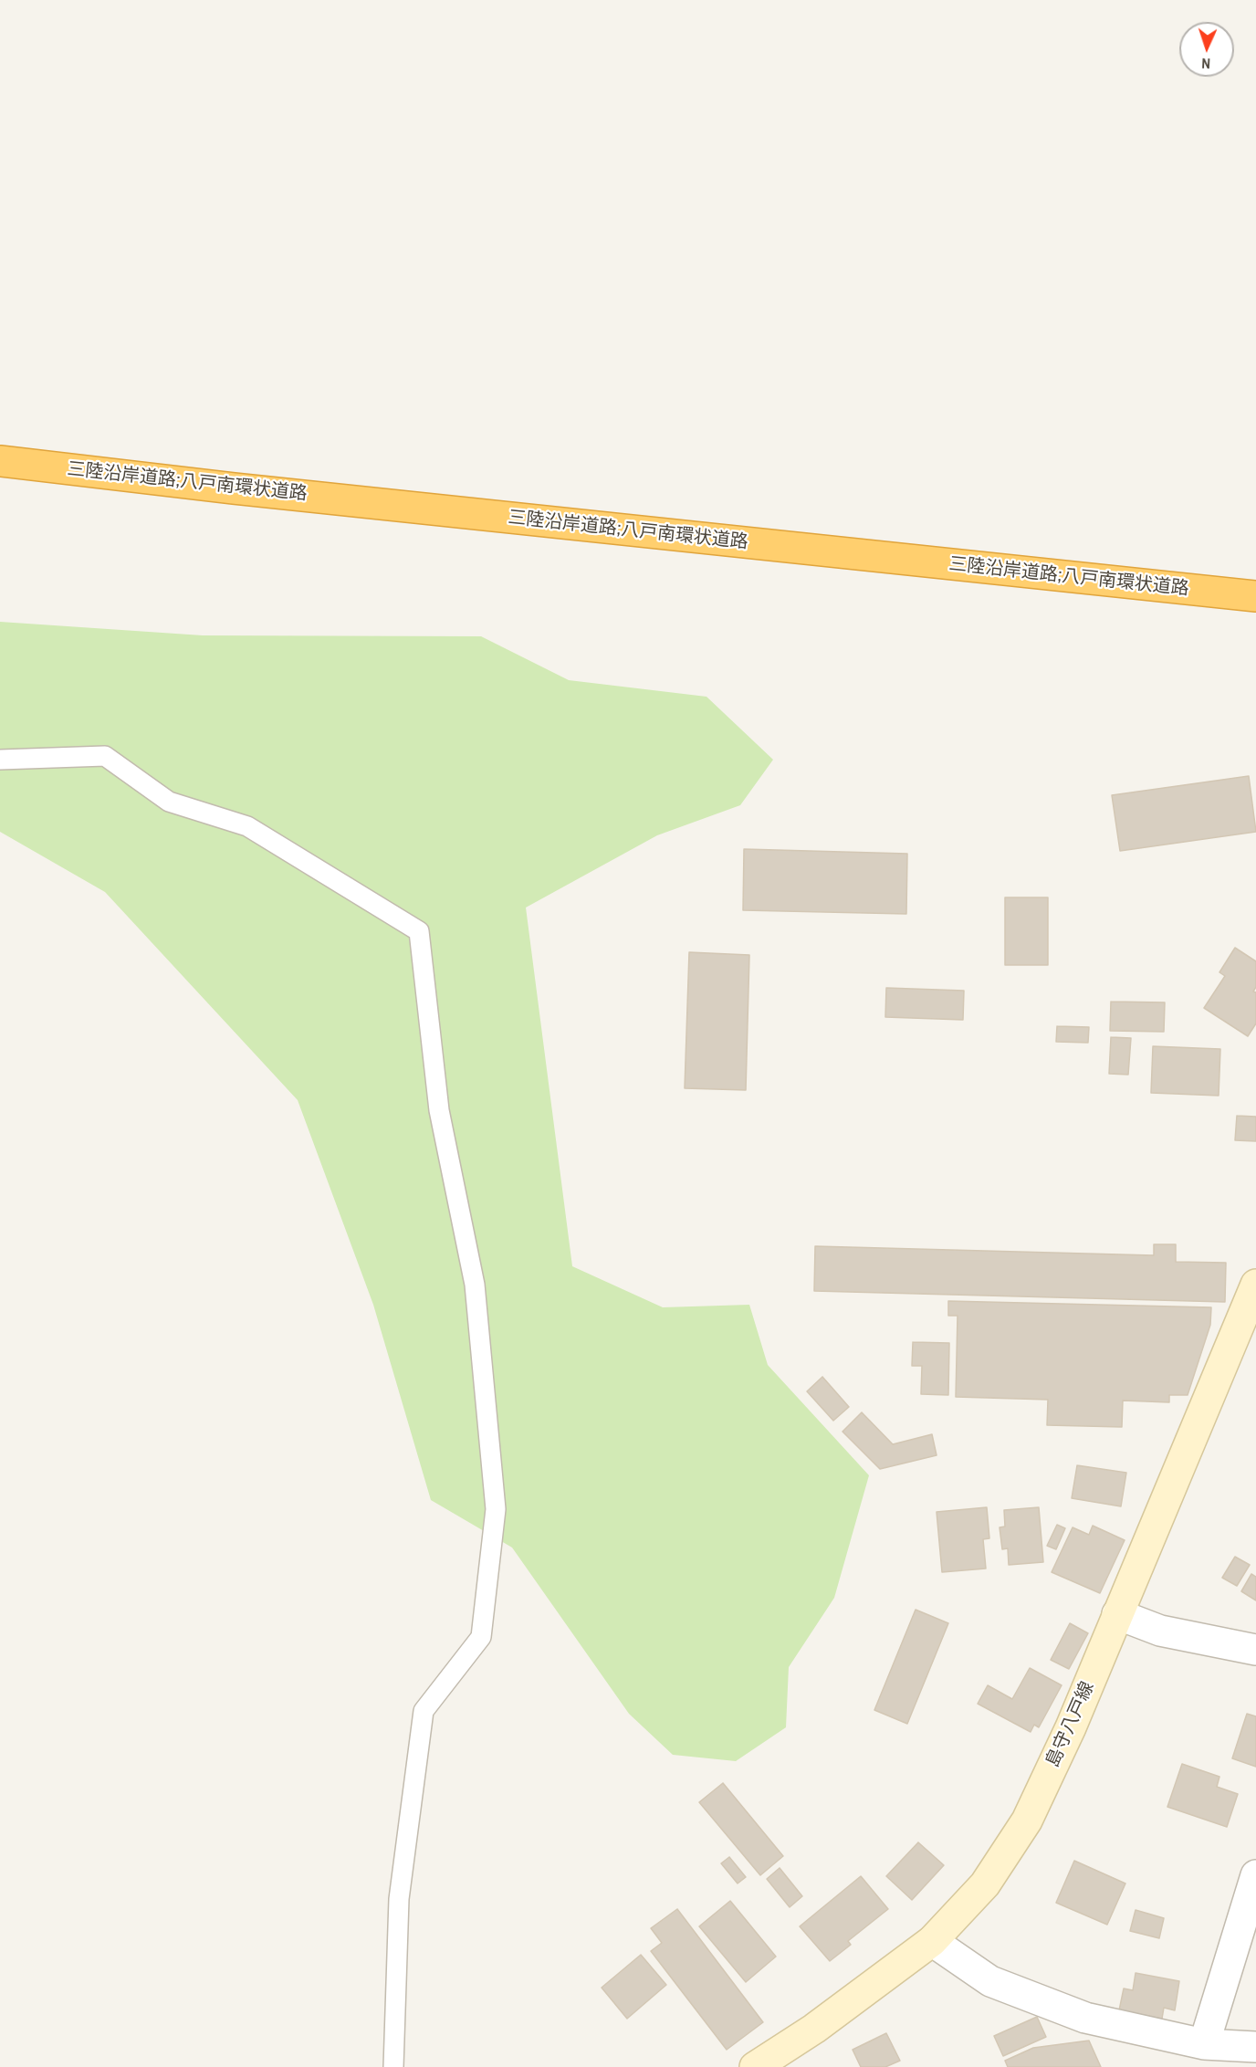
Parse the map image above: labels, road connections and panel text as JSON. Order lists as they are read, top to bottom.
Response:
{
  "streets": {
    "highway": ["三陸沿岸道路;八戸南環状道路"],
    "main road": ["島守八戸線"]
  },
  "north": "bottom"
}
